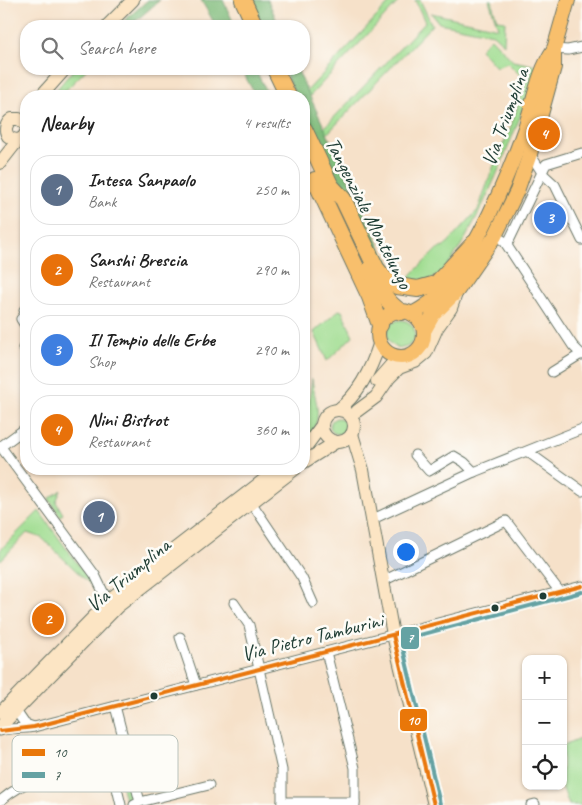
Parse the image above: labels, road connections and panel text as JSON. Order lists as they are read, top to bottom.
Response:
{
  "streets": {
    "highway": ["Tangenziale Montelungo"],
    "main road": ["Via Triumplina"],
    "street": ["Via Pietro Tamburini"]
  },
  "crossings": [
    ["Via Triumplina", "Tangenziale Montelungo"],
    ["Via Triumplina", "Via Pietro Tamburini"]
  ],
  "lines": ["transit line 10", "transit line 7"],
  "legend": ["10", "7"],
  "page": {
    "search": "Search here",
    "heading": ["Nearby", "4 results"],
    "pins": [
      "4",
      "3",
      "1",
      "2"
    ],
    "list": [
      {
        "mark": "1",
        "name": "Intesa Sanpaolo",
        "note": "Bank",
        "value": "250 m"
      },
      {
        "mark": "2",
        "name": "Sanshi Brescia",
        "note": "Restaurant",
        "value": "290 m"
      },
      {
        "mark": "3",
        "name": "Il Tempio delle Erbe",
        "note": "Shop",
        "value": "290 m"
      },
      {
        "mark": "4",
        "name": "Nini Bistrot",
        "note": "Restaurant",
        "value": "360 m"
      }
    ],
    "map_buttons": ["+", "−"]
  }
}
